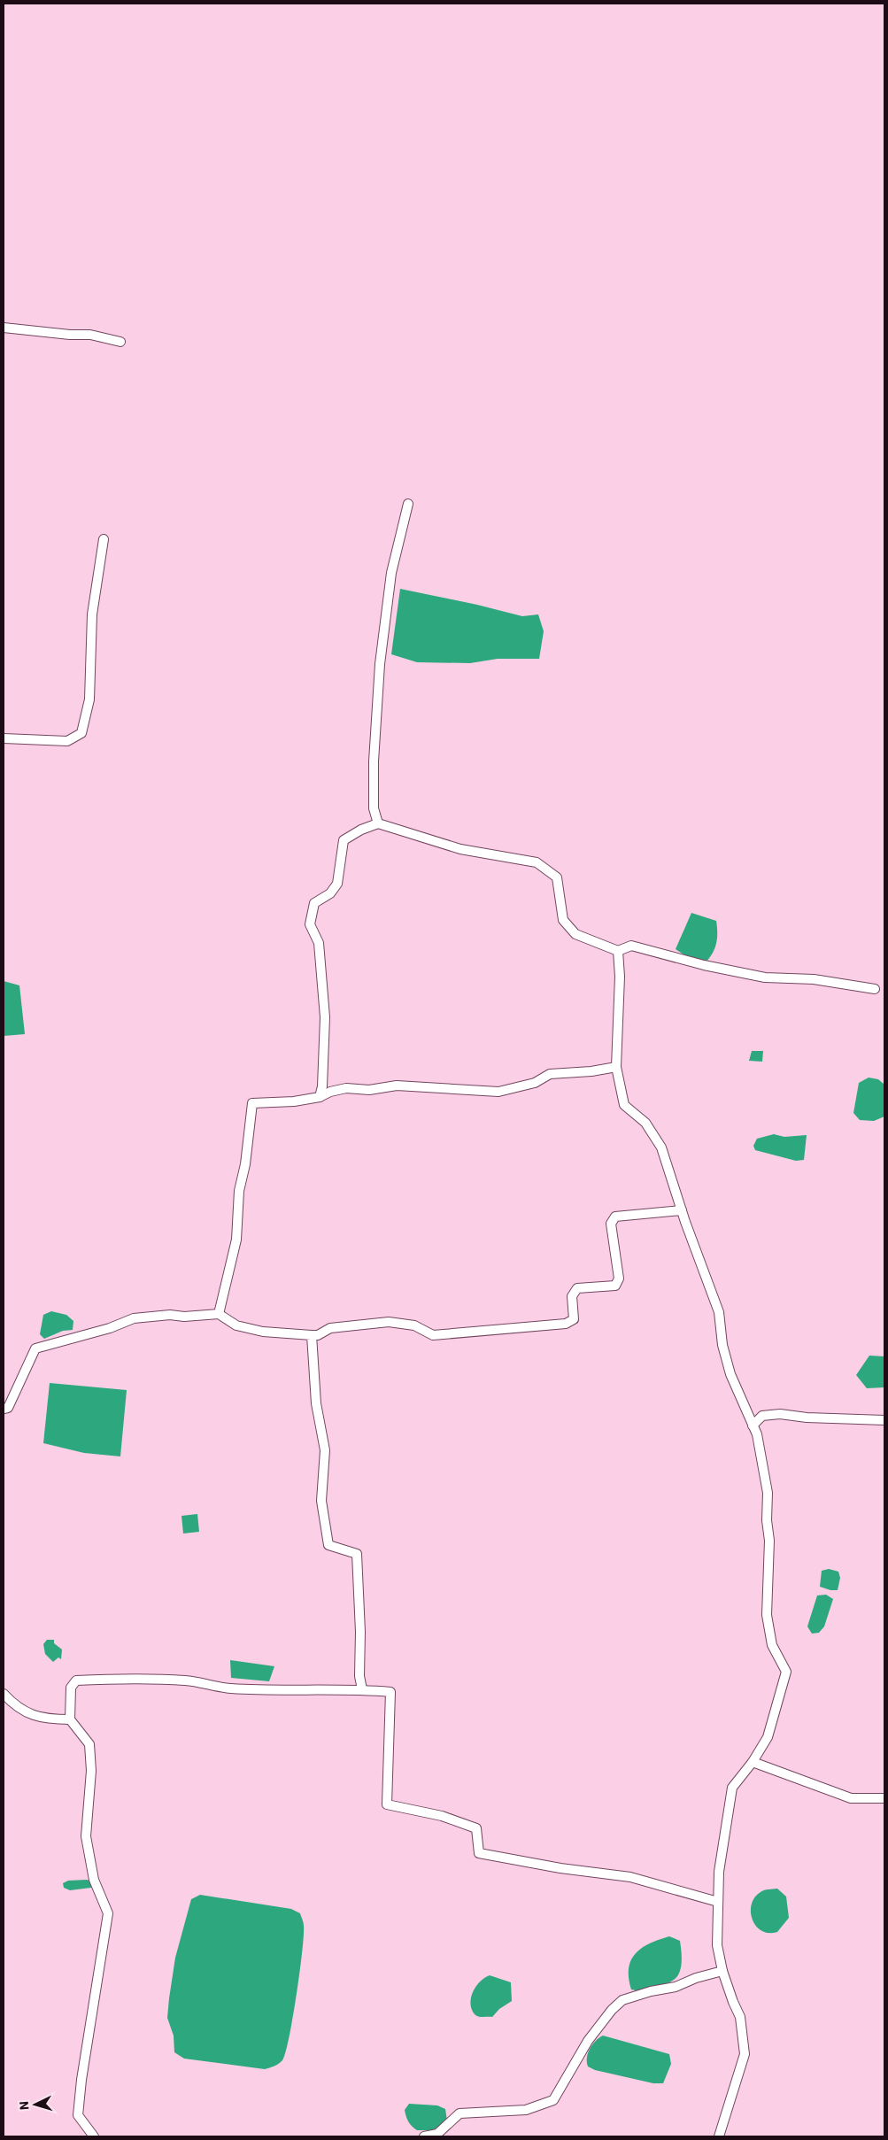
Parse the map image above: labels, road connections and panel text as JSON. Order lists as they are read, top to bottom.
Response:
{
  "north": "left"
}
